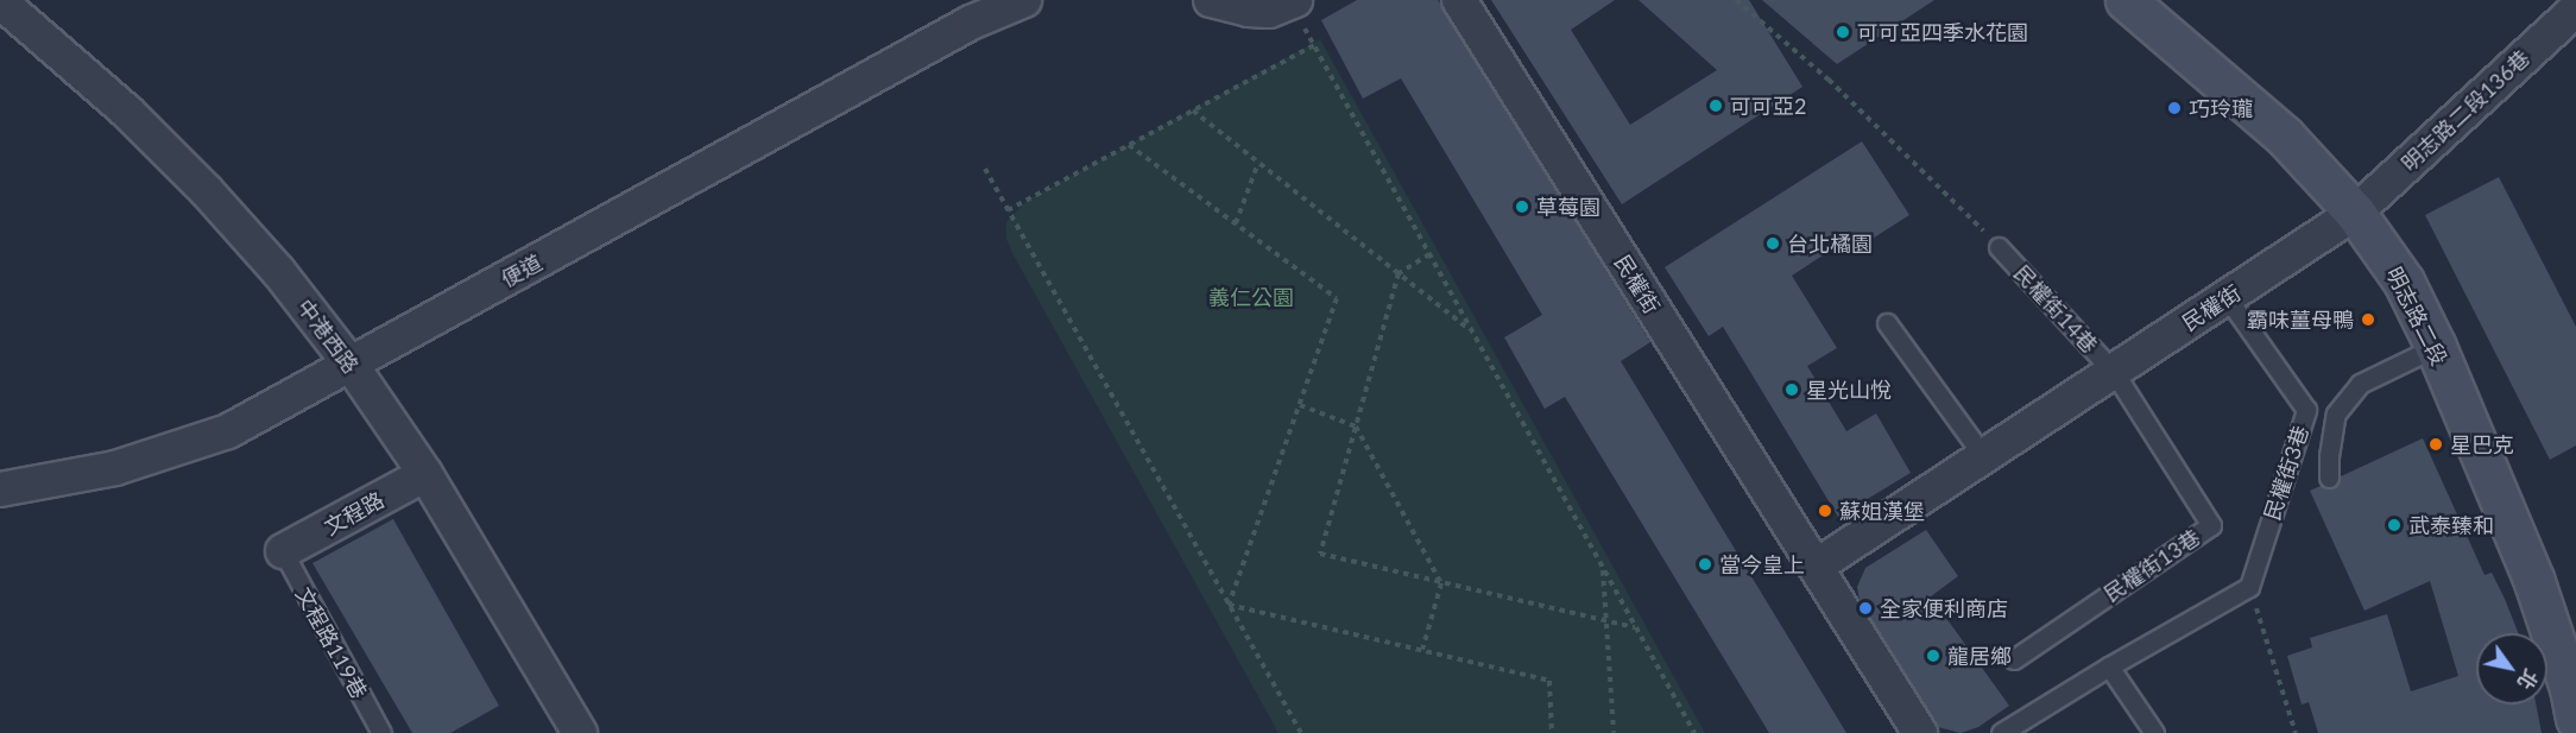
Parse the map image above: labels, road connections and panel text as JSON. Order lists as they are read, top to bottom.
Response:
{
  "streets": {
    "main road": ["明志路二段"],
    "street": [
      "明志路二段136巷",
      "便道",
      "民權街",
      "中港西路",
      "文程路"
    ],
    "lane": [
      "民權街14巷",
      "民權街3巷",
      "民權街13巷",
      "文程路119巷"
    ]
  },
  "crossings": [
    ["明志路二段136巷", "民權街"],
    ["明志路二段136巷", "明志路二段"],
    ["便道", "中港西路"],
    ["民權街", "民權街14巷"],
    ["民權街", "明志路二段"],
    ["民權街", "民權街3巷"],
    ["民權街", "民權街13巷"],
    ["民權街14巷", "民權街13巷"],
    ["中港西路", "文程路"],
    ["文程路", "文程路119巷"]
  ],
  "parks": ["義仁公園"],
  "places": [
    "可可亞四季水花園",
    "可可亞2",
    "巧玲瓏",
    "草莓園",
    "台北橘園",
    "霸味薑母鴨",
    "星光山悅",
    "星巴克",
    "蘇姐漢堡",
    "武泰臻和",
    "當今皇上",
    "全家便利商店",
    "龍居鄉"
  ],
  "north": "bottom right"
}
